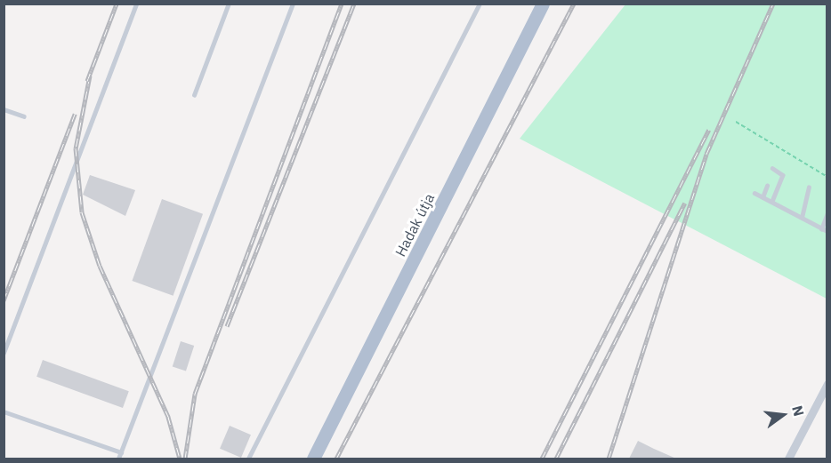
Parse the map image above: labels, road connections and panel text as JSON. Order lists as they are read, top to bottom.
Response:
{
  "streets": {
    "main road": ["Hadak útja"]
  },
  "north": "right"
}
